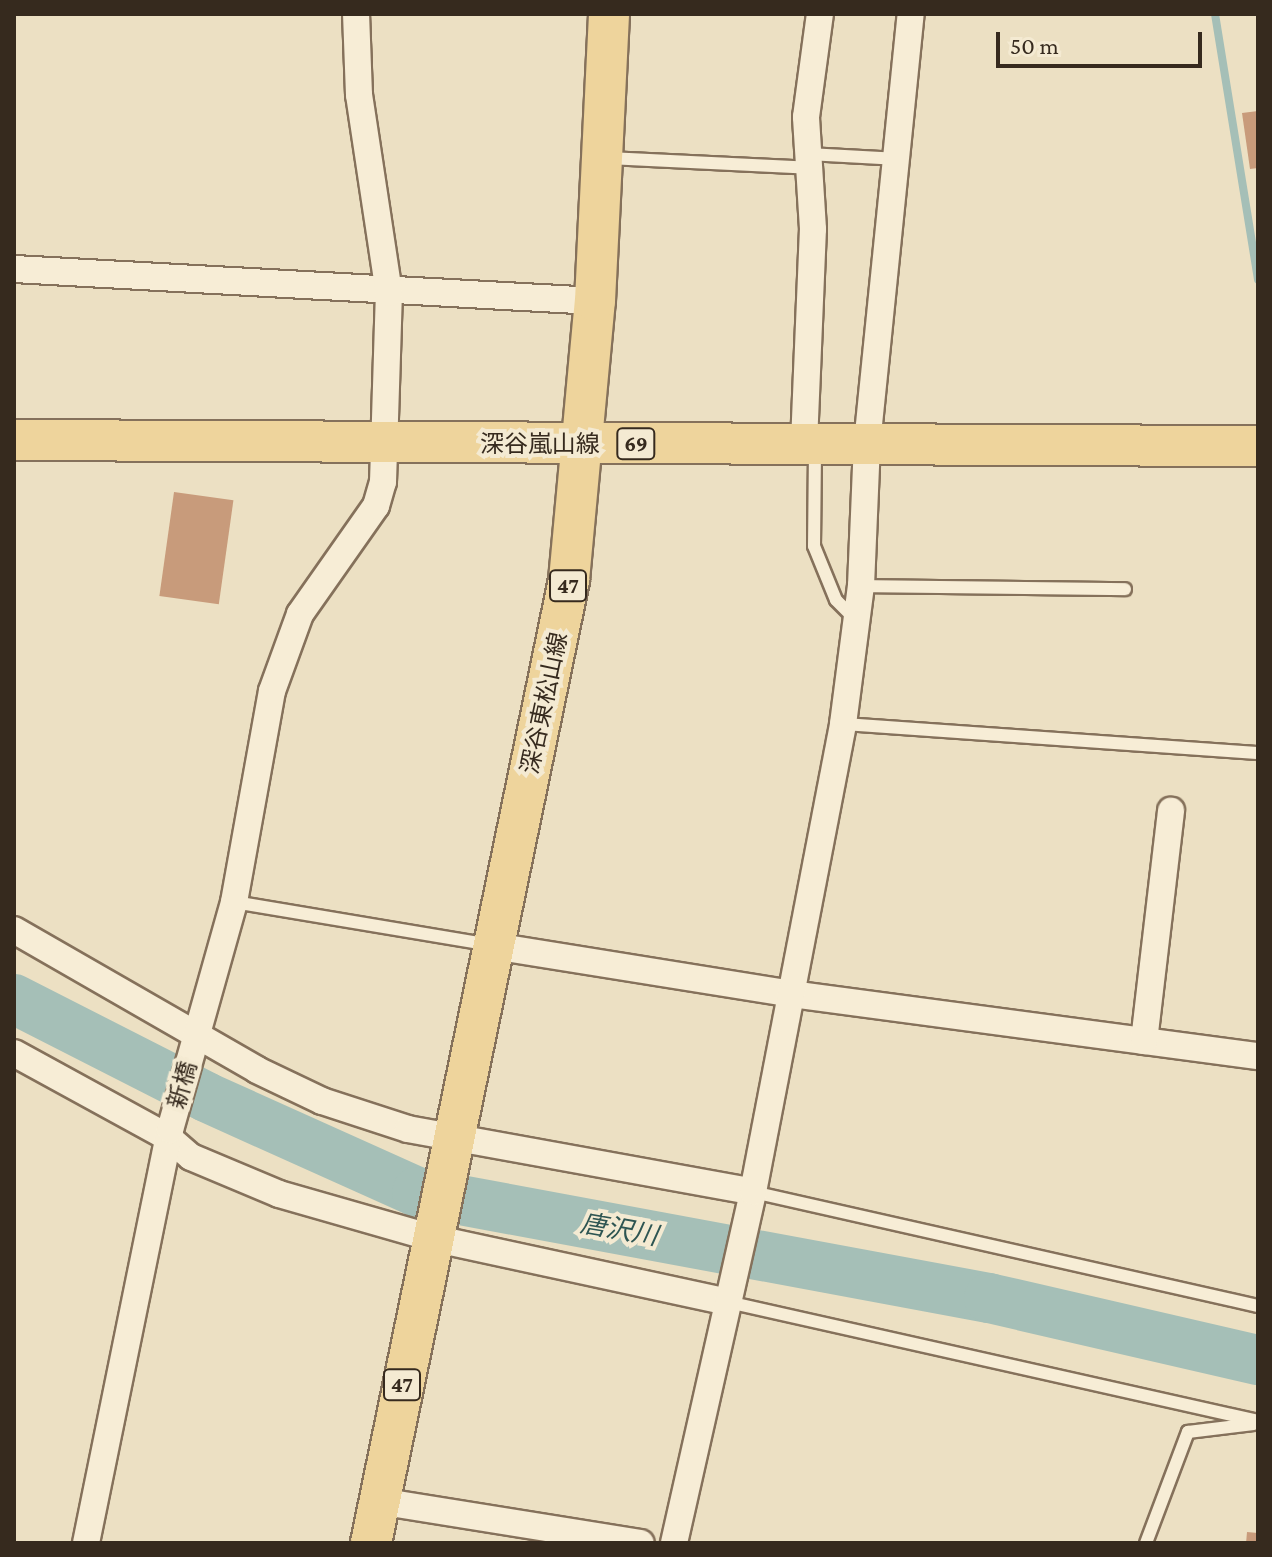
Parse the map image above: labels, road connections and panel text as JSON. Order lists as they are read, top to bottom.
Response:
{
  "streets": {
    "main road": [
      "深谷嵐山線",
      "69",
      "47",
      "深谷東松山線"
    ],
    "street": ["新橋"]
  },
  "crossings": [
    ["深谷嵐山線", "深谷東松山線"],
    ["深谷嵐山線", "新橋"],
    ["47", "深谷東松山線"]
  ],
  "water": ["唐沢川"],
  "scale_bar": "50 m"
}
